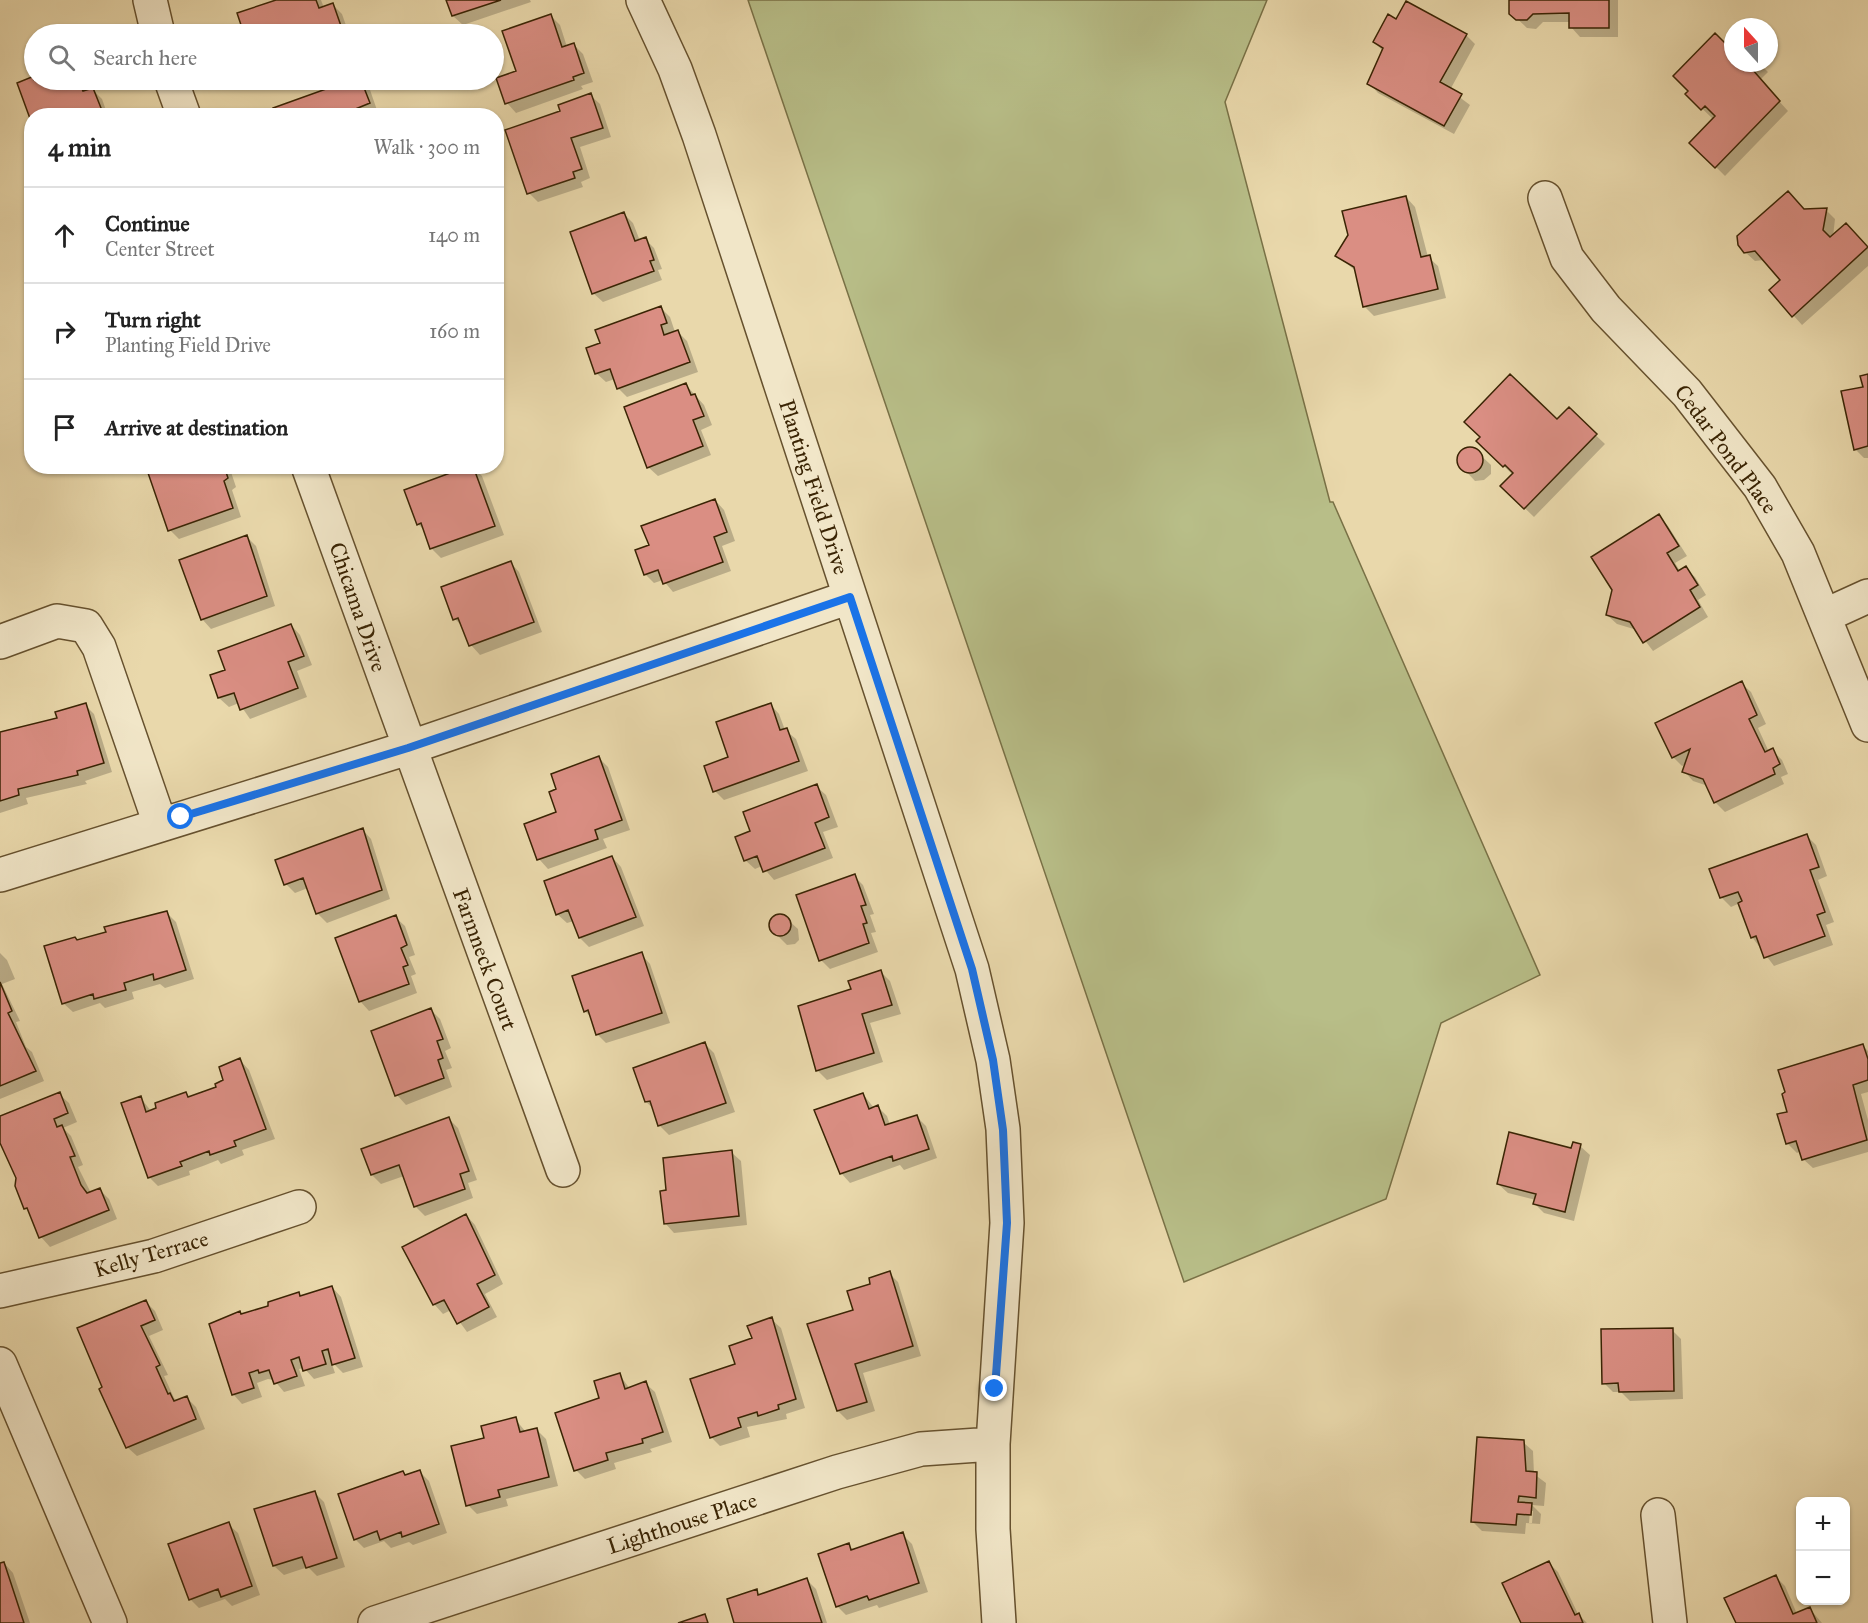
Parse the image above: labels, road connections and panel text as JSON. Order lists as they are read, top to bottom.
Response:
{
  "streets": {
    "street": [
      "Cedar Pond Place",
      "Planting Field Drive",
      "Chicama Drive",
      "Farmneck Court",
      "Kelly Terrace",
      "Lighthouse Place"
    ]
  },
  "crossings": [
    ["Planting Field Drive", "Lighthouse Place"],
    ["Chicama Drive", "Farmneck Court"]
  ],
  "north": "top",
  "page": {
    "search": "Search here",
    "heading": ["4 min", "Walk · 300 m"],
    "list": [
      ["Continue", "Center Street", "140 m"],
      ["Turn right", "Planting Field Drive", "160 m"],
      "Arrive at destination"
    ],
    "map_buttons": ["+", "−"]
  }
}
